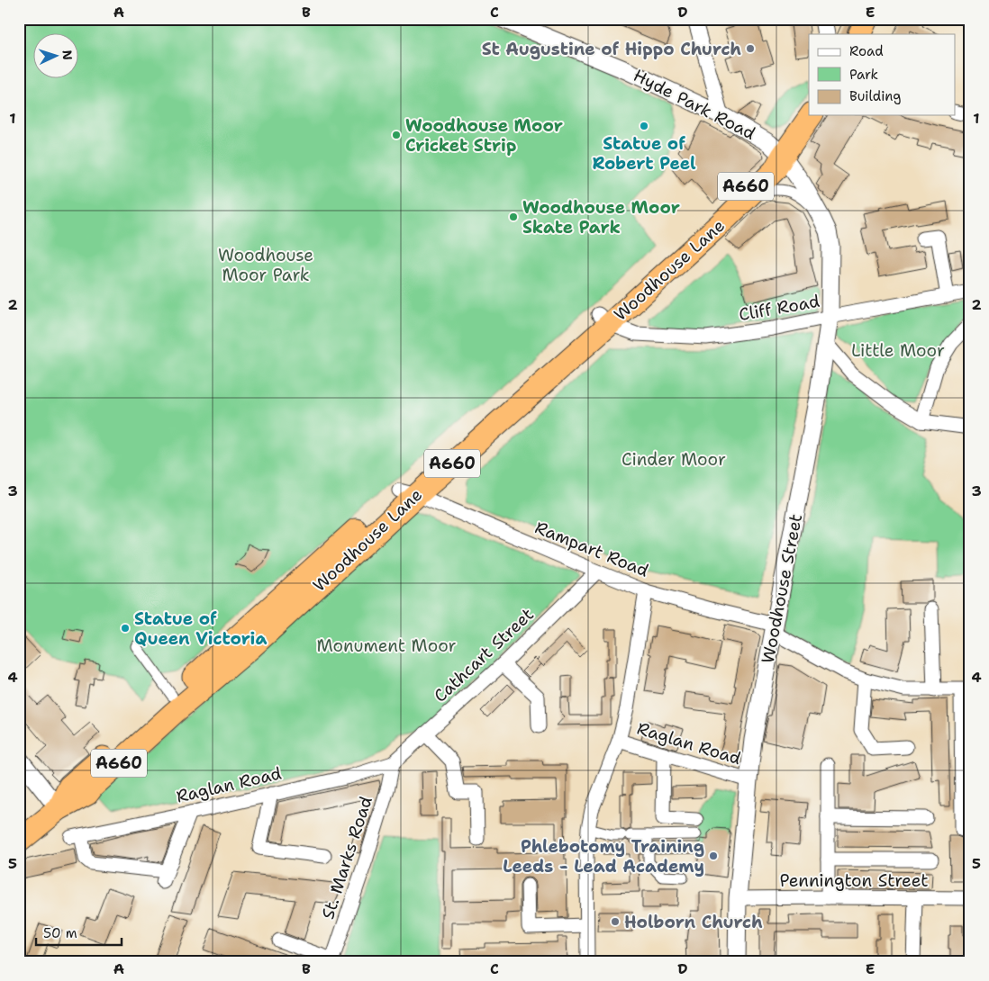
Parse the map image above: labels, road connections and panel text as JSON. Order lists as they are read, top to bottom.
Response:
{
  "streets": {
    "highway": ["A660", "Woodhouse Lane"],
    "street": [
      "Hyde Park Road",
      "Cliff Road",
      "Rampart Road",
      "Woodhouse Street",
      "Cathcart Street",
      "Raglan Road",
      "St. Marks Road",
      "Pennington Street"
    ]
  },
  "crossings": [
    ["Hyde Park Road", "A660"],
    ["Hyde Park Road", "Woodhouse Lane"],
    ["Hyde Park Road", "Woodhouse Street"],
    ["A660", "Woodhouse Lane"],
    ["A660", "Woodhouse Street"],
    ["Woodhouse Lane", "Cliff Road"],
    ["Woodhouse Lane", "Rampart Road"],
    ["Woodhouse Lane", "Woodhouse Street"],
    ["Cliff Road", "Woodhouse Street"],
    ["Rampart Road", "Woodhouse Street"],
    ["Rampart Road", "Cathcart Street"],
    ["Woodhouse Street", "Raglan Road"],
    ["Woodhouse Street", "Pennington Street"],
    ["Cathcart Street", "Raglan Road"],
    ["Cathcart Street", "St. Marks Road"],
    ["Raglan Road", "St. Marks Road"]
  ],
  "parks": [
    "Woodhouse Moor Park",
    "Little Moor",
    "Cinder Moor",
    "Monument Moor"
  ],
  "places": [
    "St Augustine of Hippo Church",
    "Statue of Robert Peel",
    "Woodhouse Moor Cricket Strip",
    "Woodhouse Moor Skate Park",
    "Statue of Queen Victoria",
    "Phlebotomy Training Leeds - Lead Academy",
    "Holborn Church"
  ],
  "legend": ["Road", "Park", "Building"],
  "scale_bar": "50 m",
  "north": "right",
  "grid": {
    "columns": [
      "A",
      "B",
      "C",
      "D",
      "E"
    ],
    "rows": [
      "1",
      "2",
      "3",
      "4",
      "5"
    ]
  }
}
